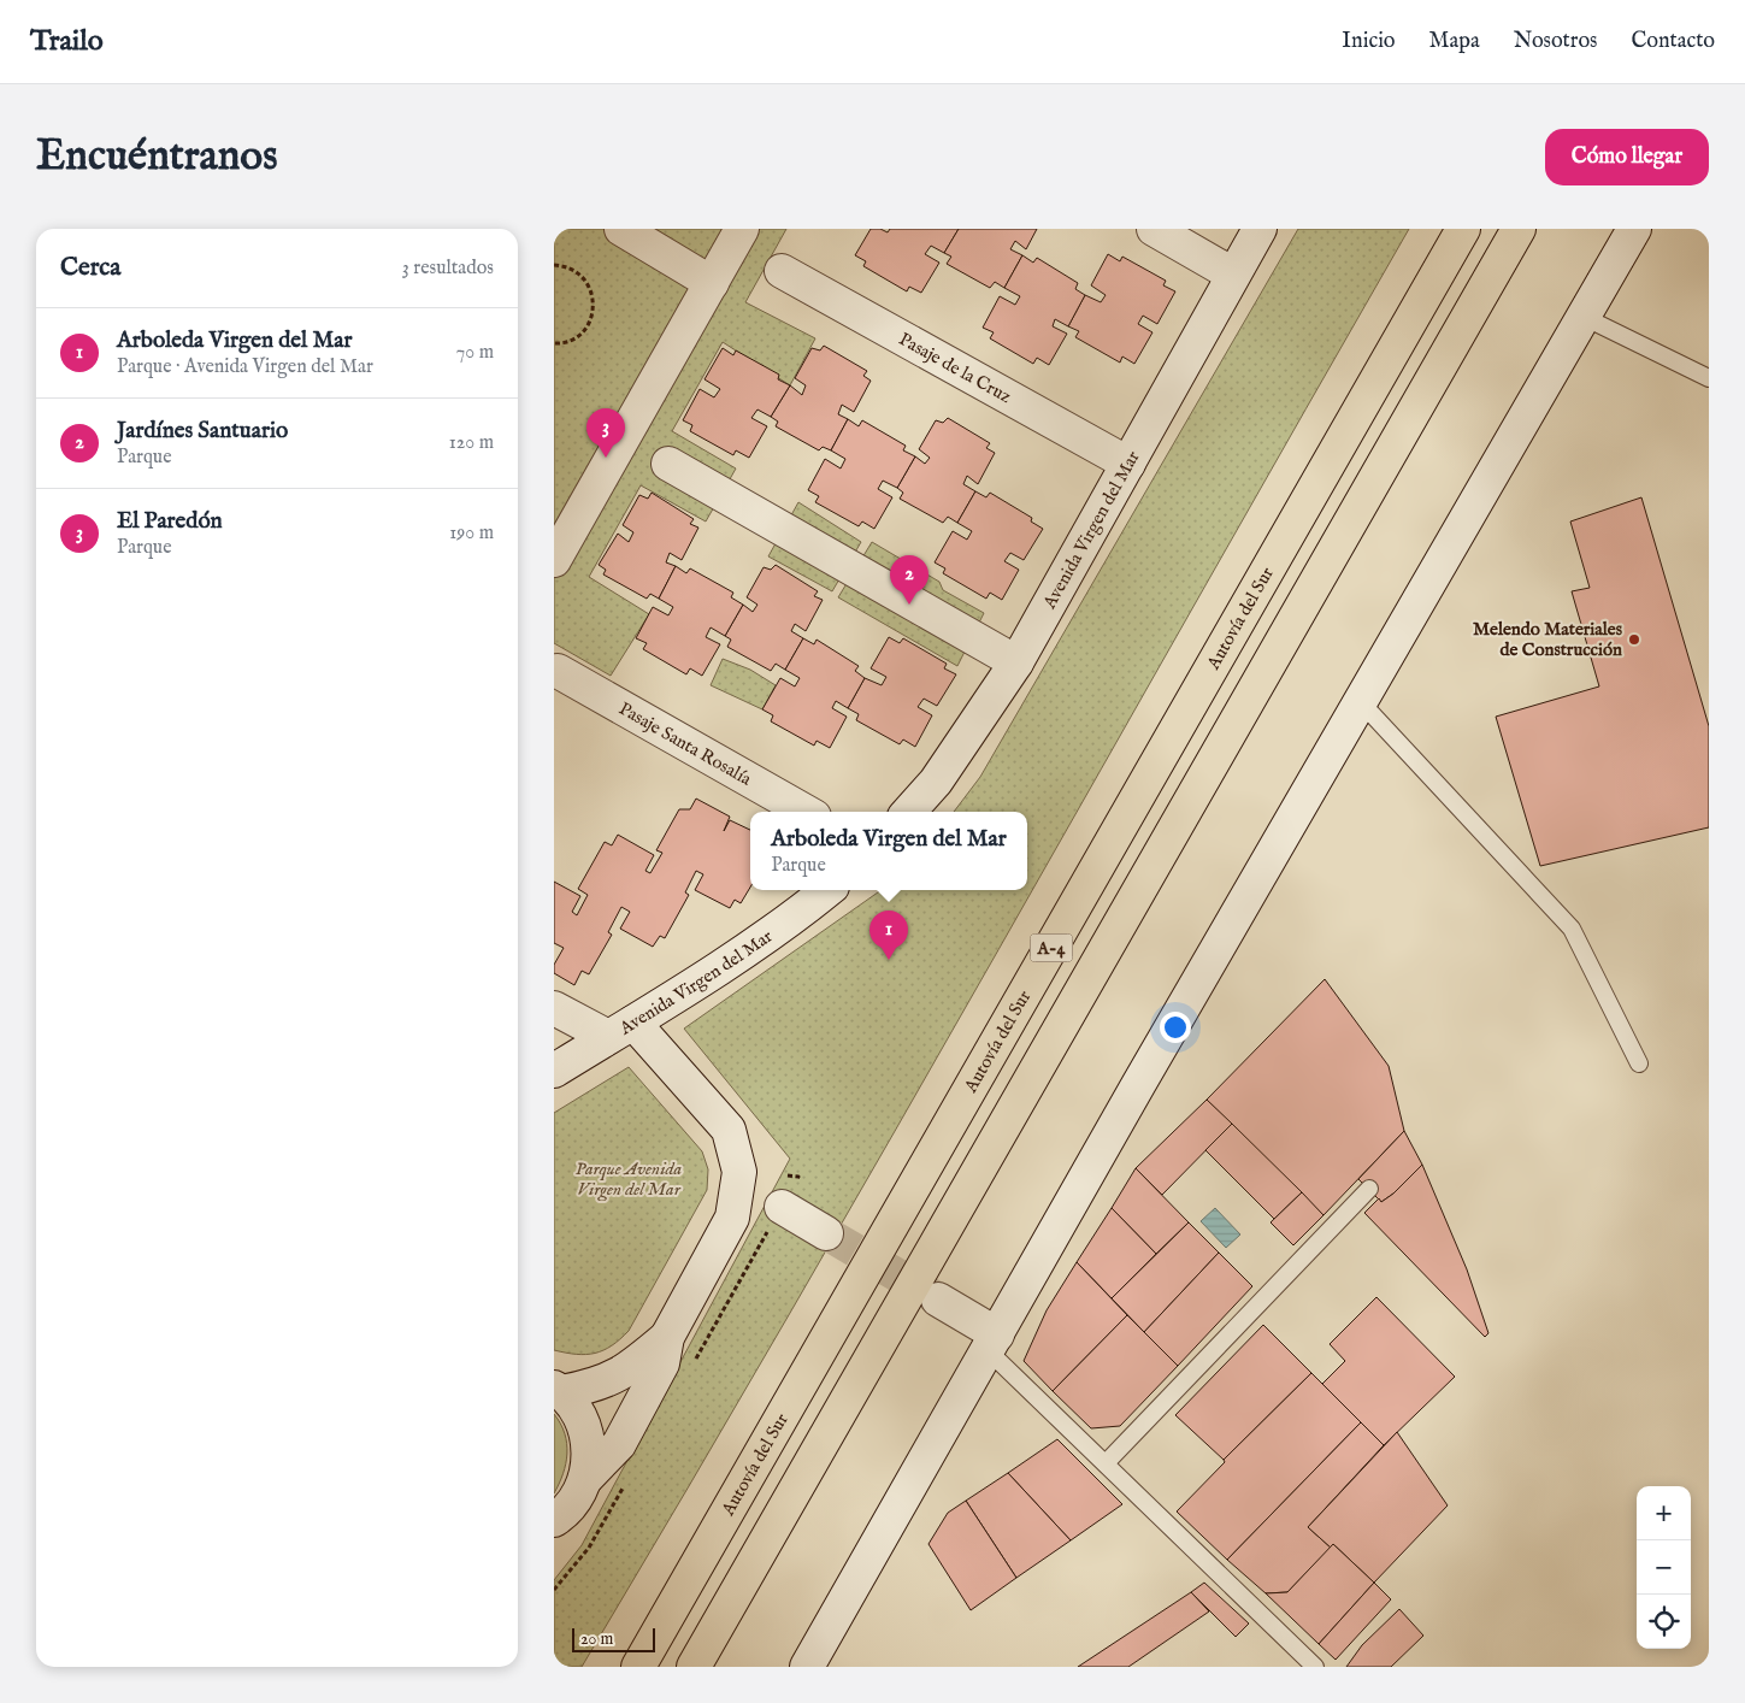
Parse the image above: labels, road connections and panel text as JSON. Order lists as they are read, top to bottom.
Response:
{
  "streets": {
    "highway": ["Autovía del Sur", "A-4"],
    "street": ["Pasaje de la Cruz", "Avenida Virgen del Mar", "Pasaje Santa Rosalía"]
  },
  "crossings": [
    ["Pasaje de la Cruz", "Avenida Virgen del Mar"]
  ],
  "parks": ["Parque Avenida Virgen del Mar"],
  "places": ["Melendo Materiales de Construcción"],
  "scale_bar": "20 m",
  "page": {
    "header": "Trailo",
    "nav": [
      "Inicio",
      "Mapa",
      "Nosotros",
      "Contacto"
    ],
    "buttons": "Cómo llegar",
    "title": "Encuéntranos",
    "heading": ["Cerca", "3 resultados"],
    "list": [
      {
        "mark": "1",
        "name": "Arboleda Virgen del Mar",
        "note": "Parque · Avenida Virgen del Mar",
        "value": "70 m"
      },
      {
        "mark": "2",
        "name": "Jardínes Santuario",
        "note": "Parque",
        "value": "120 m"
      },
      {
        "mark": "3",
        "name": "El Paredón",
        "note": "Parque",
        "value": "190 m"
      }
    ],
    "pins": ["3", "2", "1"],
    "popup": ["Arboleda Virgen del Mar", "Parque"],
    "map_buttons": ["+", "−"],
    "scale": "20 m"
  }
}
